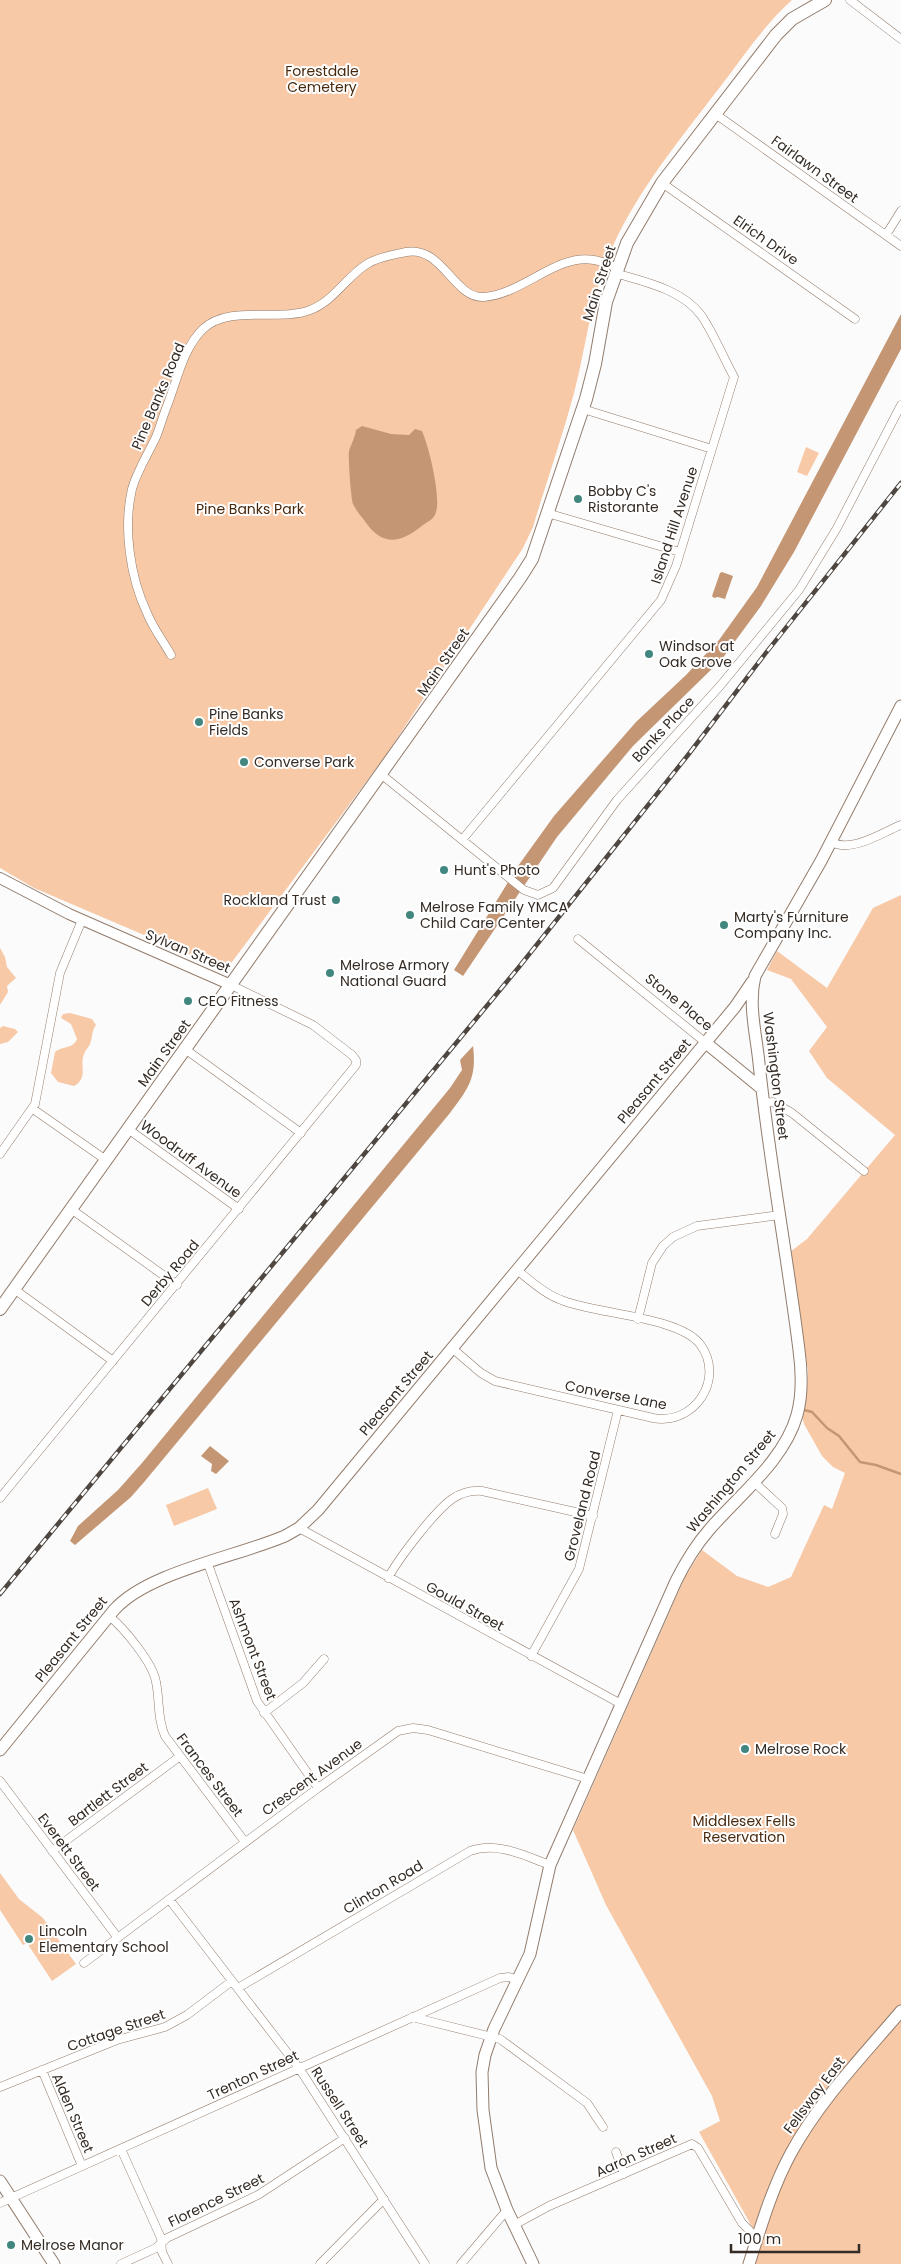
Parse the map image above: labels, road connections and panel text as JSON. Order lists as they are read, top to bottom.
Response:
{
  "streets": {
    "main road": [
      "Main Street",
      "Stone Place",
      "Washington Street",
      "Pleasant Street",
      "Fellsway East"
    ],
    "street": [
      "Fairlawn Street",
      "Elrich Drive",
      "Pine Banks Road",
      "Island Hill Avenue",
      "Banks Place",
      "Sylvan Street",
      "Woodruff Avenue",
      "Derby Road",
      "Converse Lane",
      "Groveland Road",
      "Gould Street",
      "Ashmont Street",
      "Frances Street",
      "Crescent Avenue",
      "Bartlett Street",
      "Everett Street",
      "Clinton Road",
      "Cottage Street",
      "Trenton Street",
      "Russell Street",
      "Alden Street",
      "Aaron Street",
      "Florence Street"
    ]
  },
  "crossings": [
    ["Fairlawn Street", "Main Street"],
    ["Elrich Drive", "Main Street"],
    ["Main Street", "Pine Banks Road"],
    ["Main Street", "Island Hill Avenue"],
    ["Main Street", "Banks Place"],
    ["Main Street", "Sylvan Street"],
    ["Main Street", "Woodruff Avenue"],
    ["Pine Banks Road", "Island Hill Avenue"],
    ["Island Hill Avenue", "Banks Place"],
    ["Sylvan Street", "Derby Road"],
    ["Stone Place", "Washington Street"],
    ["Stone Place", "Pleasant Street"],
    ["Washington Street", "Pleasant Street"],
    ["Washington Street", "Gould Street"],
    ["Washington Street", "Crescent Avenue"],
    ["Washington Street", "Clinton Road"],
    ["Washington Street", "Trenton Street"],
    ["Washington Street", "Aaron Street"],
    ["Pleasant Street", "Converse Lane"],
    ["Pleasant Street", "Gould Street"],
    ["Pleasant Street", "Ashmont Street"],
    ["Pleasant Street", "Frances Street"],
    ["Woodruff Avenue", "Derby Road"],
    ["Converse Lane", "Groveland Road"],
    ["Groveland Road", "Gould Street"],
    ["Ashmont Street", "Crescent Avenue"],
    ["Frances Street", "Crescent Avenue"],
    ["Frances Street", "Bartlett Street"],
    ["Crescent Avenue", "Everett Street"],
    ["Crescent Avenue", "Russell Street"],
    ["Bartlett Street", "Everett Street"],
    ["Clinton Road", "Cottage Street"],
    ["Clinton Road", "Russell Street"],
    ["Cottage Street", "Russell Street"],
    ["Cottage Street", "Alden Street"],
    ["Trenton Street", "Russell Street"],
    ["Trenton Street", "Alden Street"],
    ["Fellsway East", "Aaron Street"],
    ["Russell Street", "Florence Street"]
  ],
  "parks": ["Forestdale Cemetery", "Pine Banks Park", "Middlesex Fells Reservation"],
  "places": [
    "Bobby C's Ristorante",
    "Windsor at Oak Grove",
    "Pine Banks Fields",
    "Converse Park",
    "Hunt's Photo",
    "Rockland Trust",
    "Melrose Family YMCA Child Care Center",
    "Marty's Furniture Company Inc.",
    "Melrose Armory National Guard",
    "CEO Fitness",
    "Melrose Rock",
    "Lincoln Elementary School",
    "Melrose Manor"
  ],
  "scale_bar": "100 m"
}
